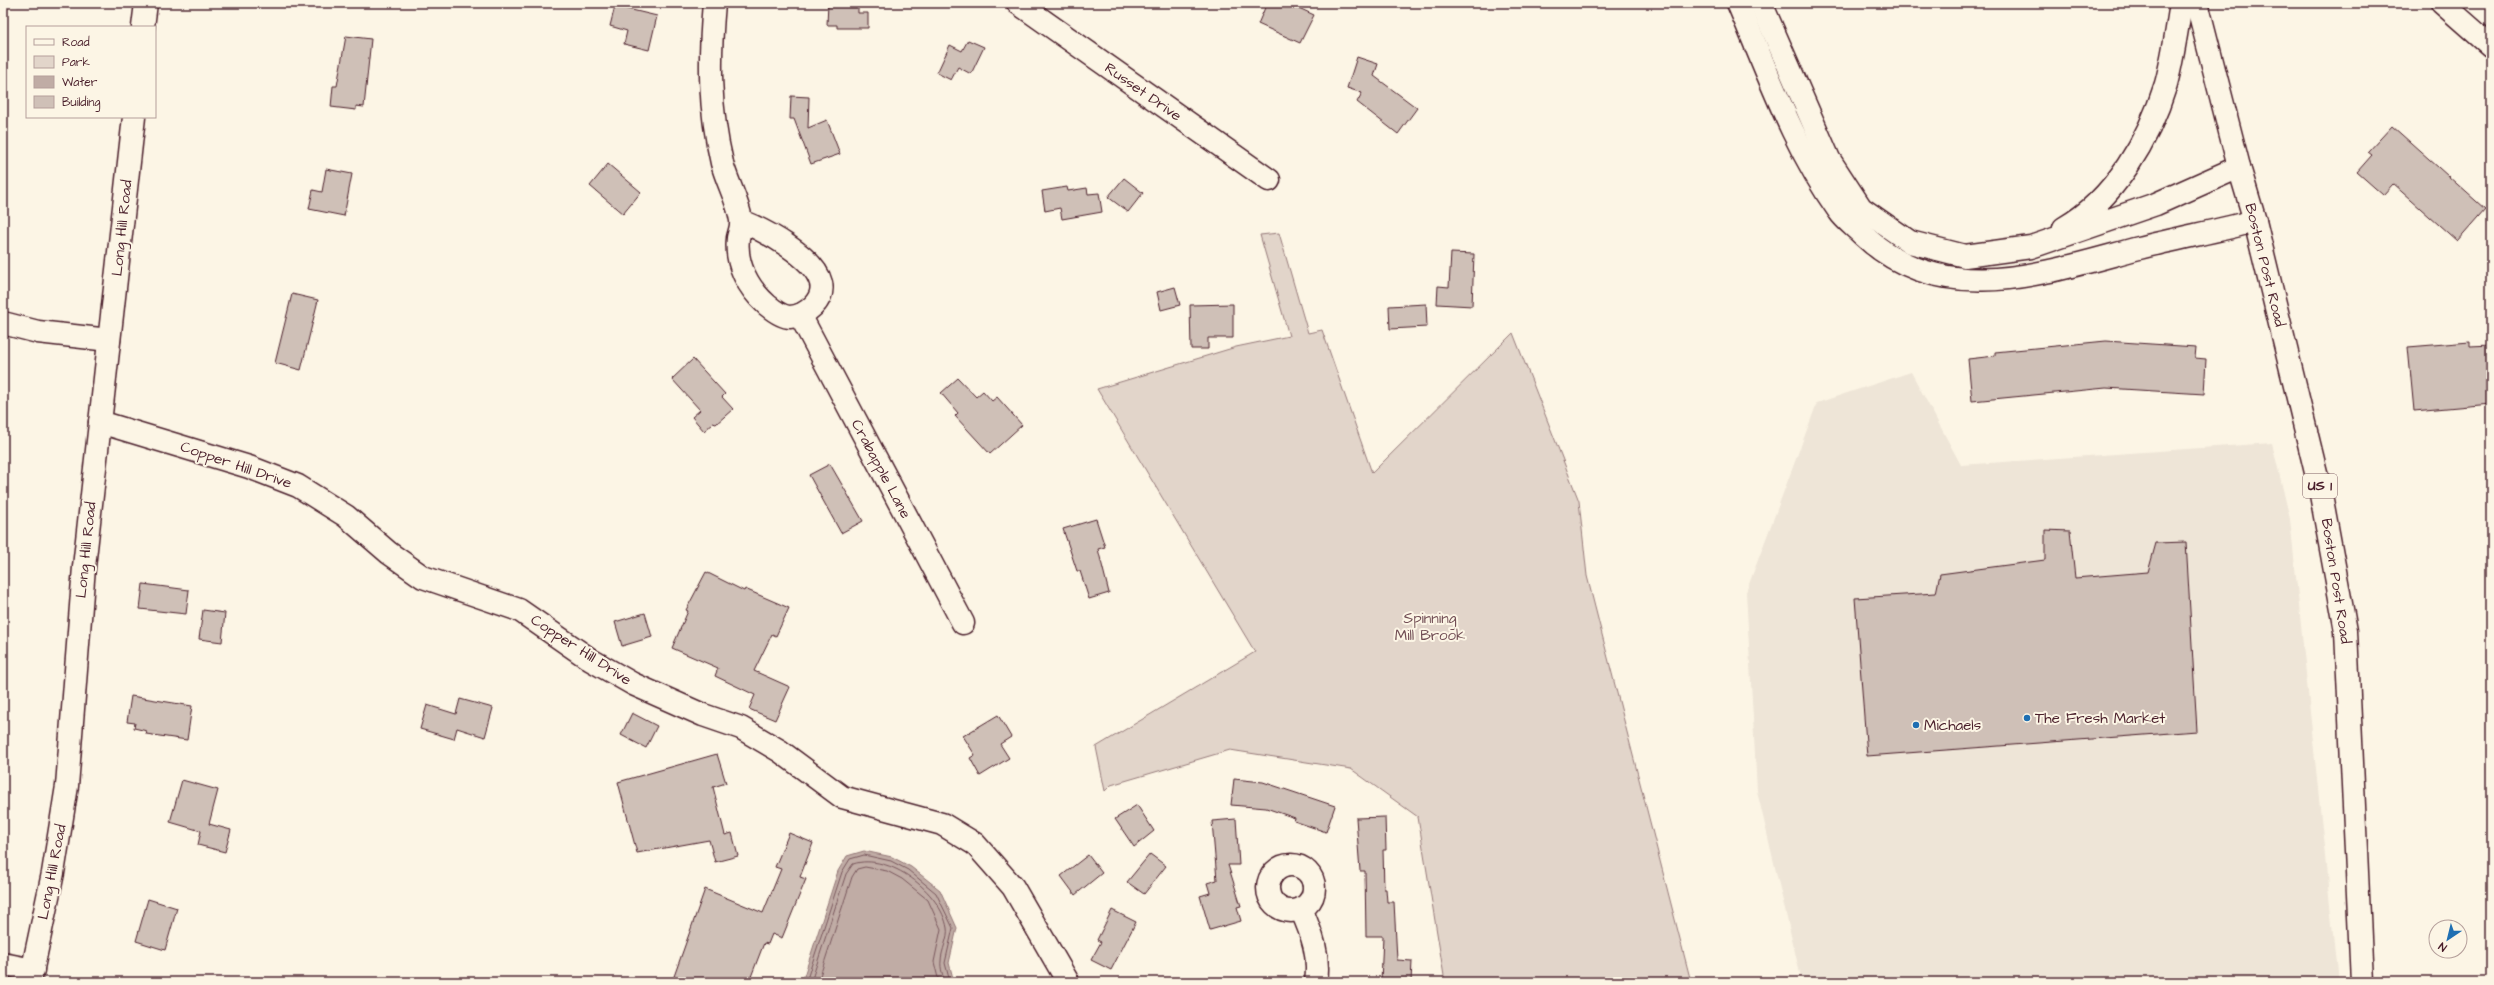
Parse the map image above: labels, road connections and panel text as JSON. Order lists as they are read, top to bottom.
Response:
{
  "streets": {
    "main road": [
      "Russet Drive",
      "Long Hill Road",
      "Boston Post Road",
      "Copper Hill Drive",
      "Crabapple Lane",
      "US 1"
    ]
  },
  "crossings": [
    ["Long Hill Road", "Copper Hill Drive"]
  ],
  "parks": ["Spinning Mill Brook"],
  "places": ["The Fresh Market", "Michaels"],
  "legend": [
    "Road",
    "Park",
    "Water",
    "Building"
  ],
  "north": "bottom left"
}
